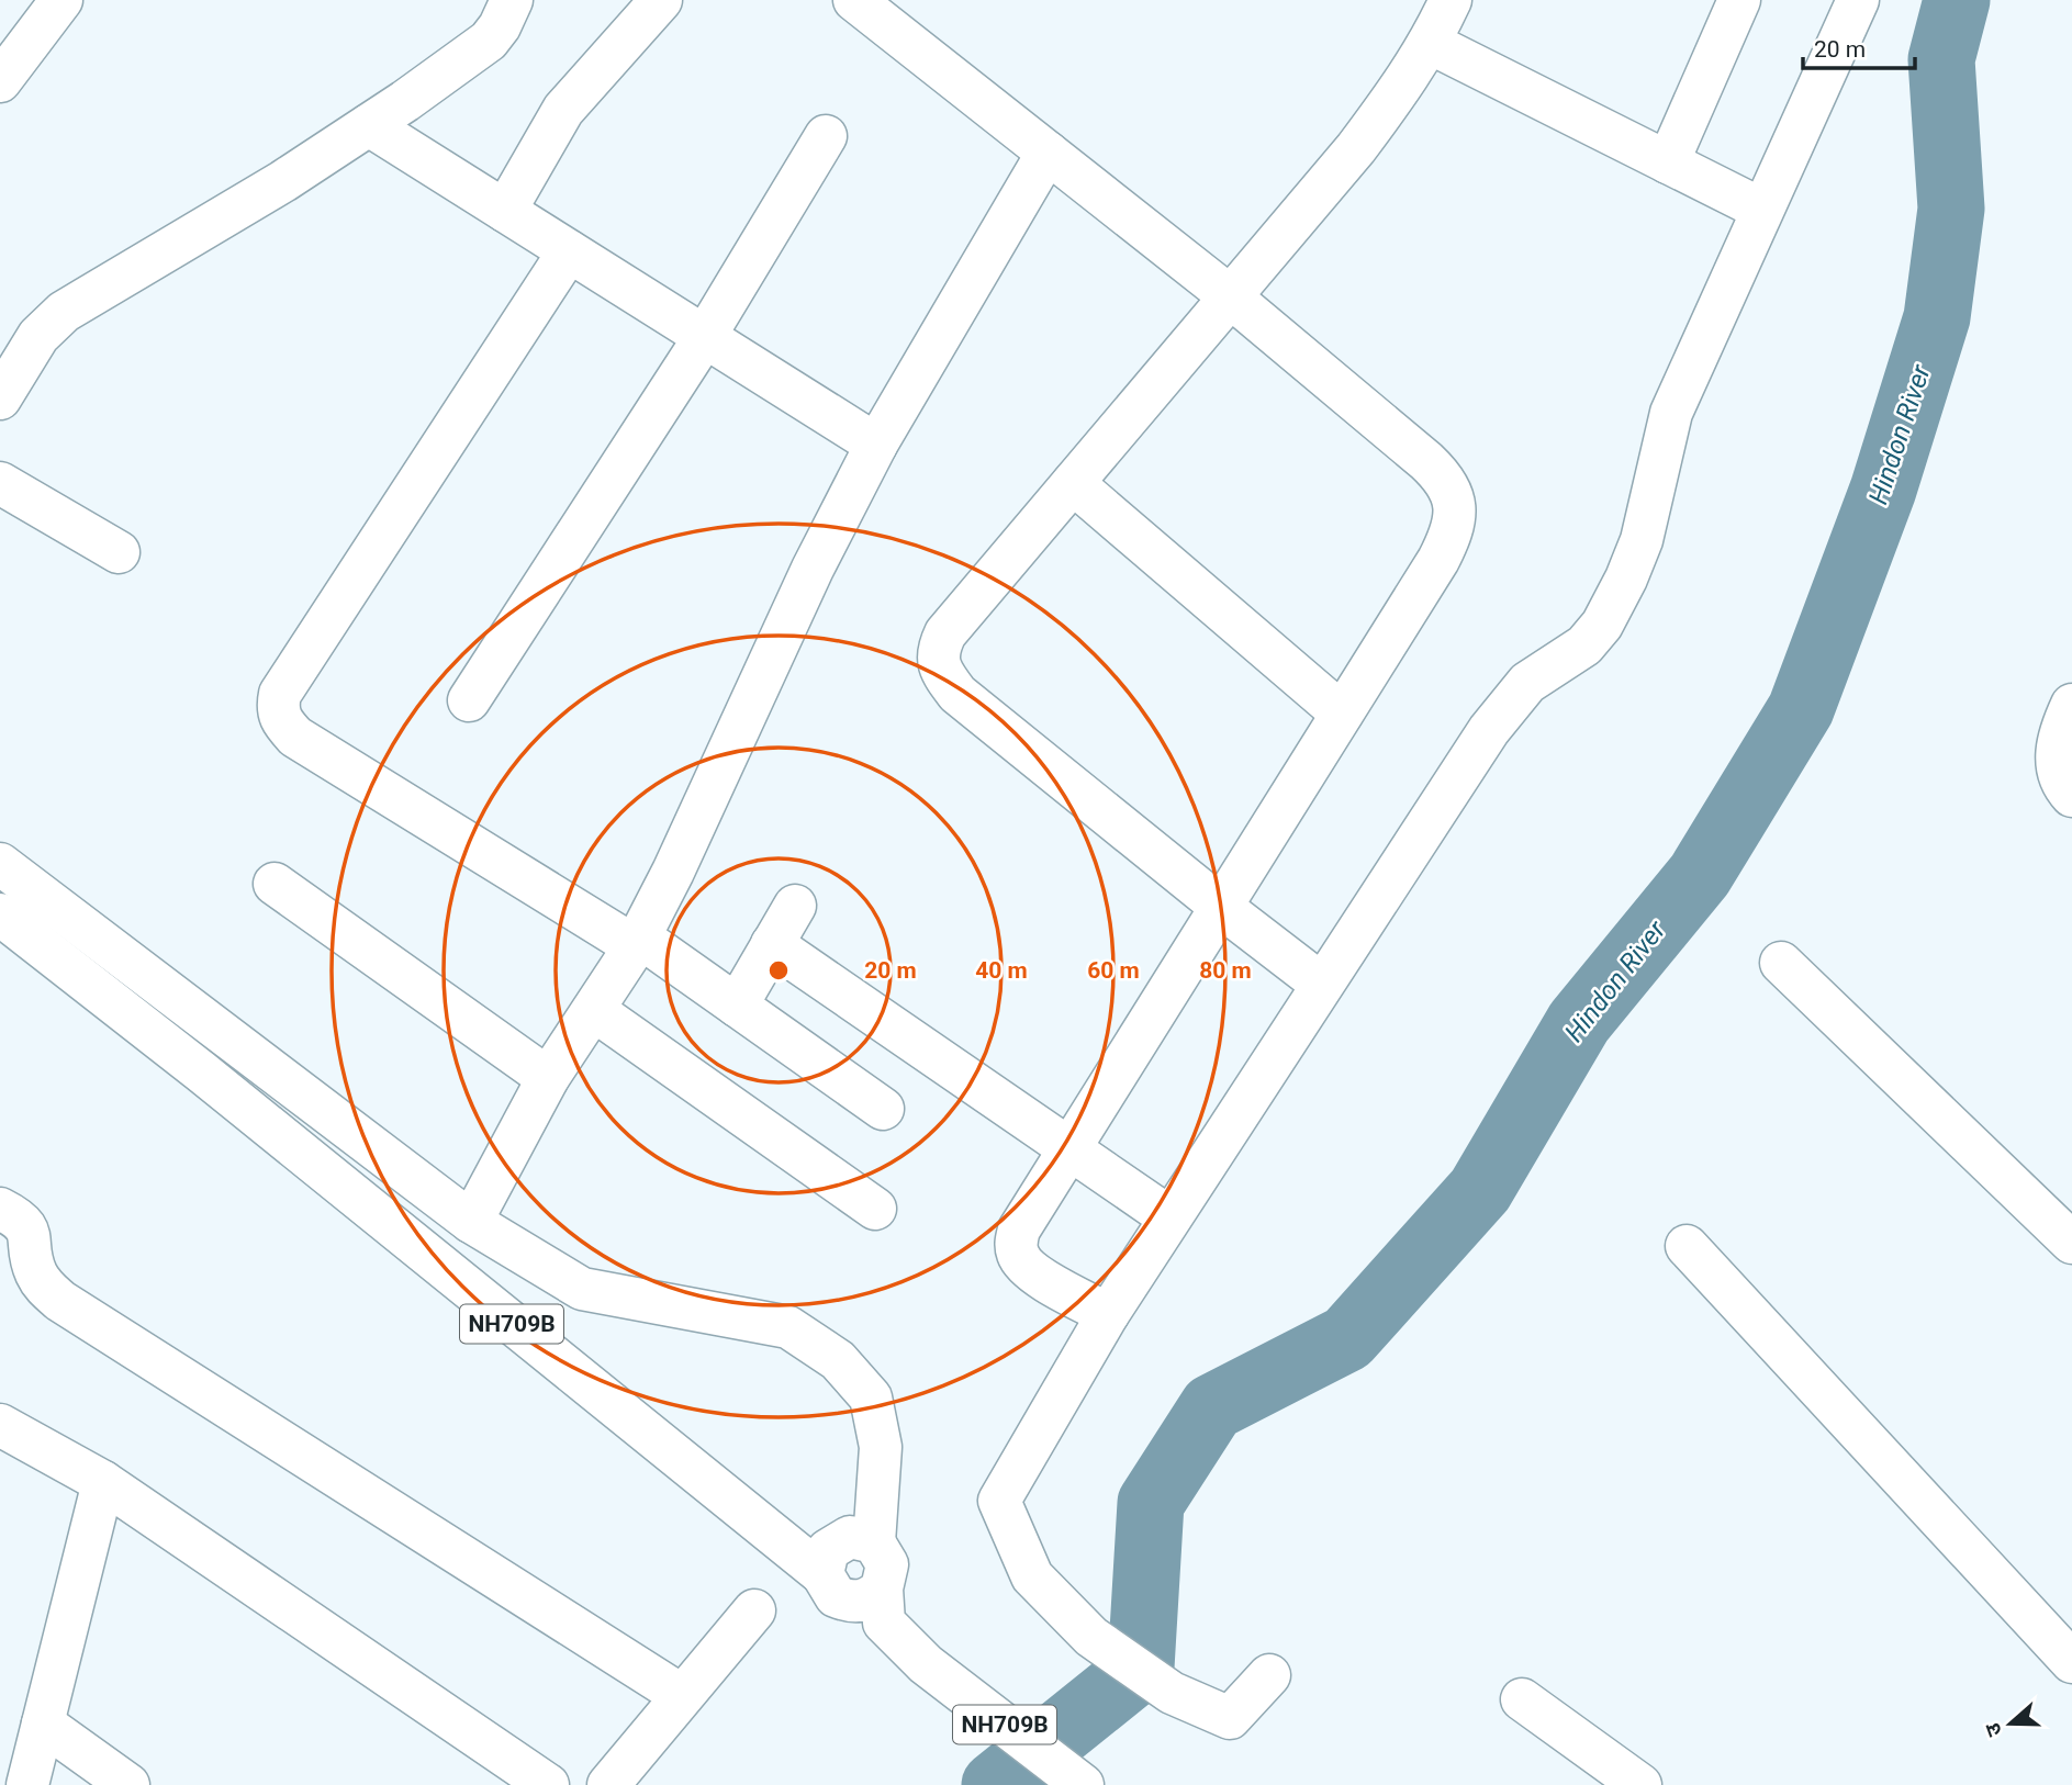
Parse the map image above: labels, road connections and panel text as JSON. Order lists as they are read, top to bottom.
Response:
{
  "streets": {
    "main road": ["NH709B"]
  },
  "water": ["Hindon River"],
  "scale_bar": "20 m",
  "north": "left",
  "rings": [
    "20 m",
    "40 m",
    "60 m",
    "80 m"
  ]
}
